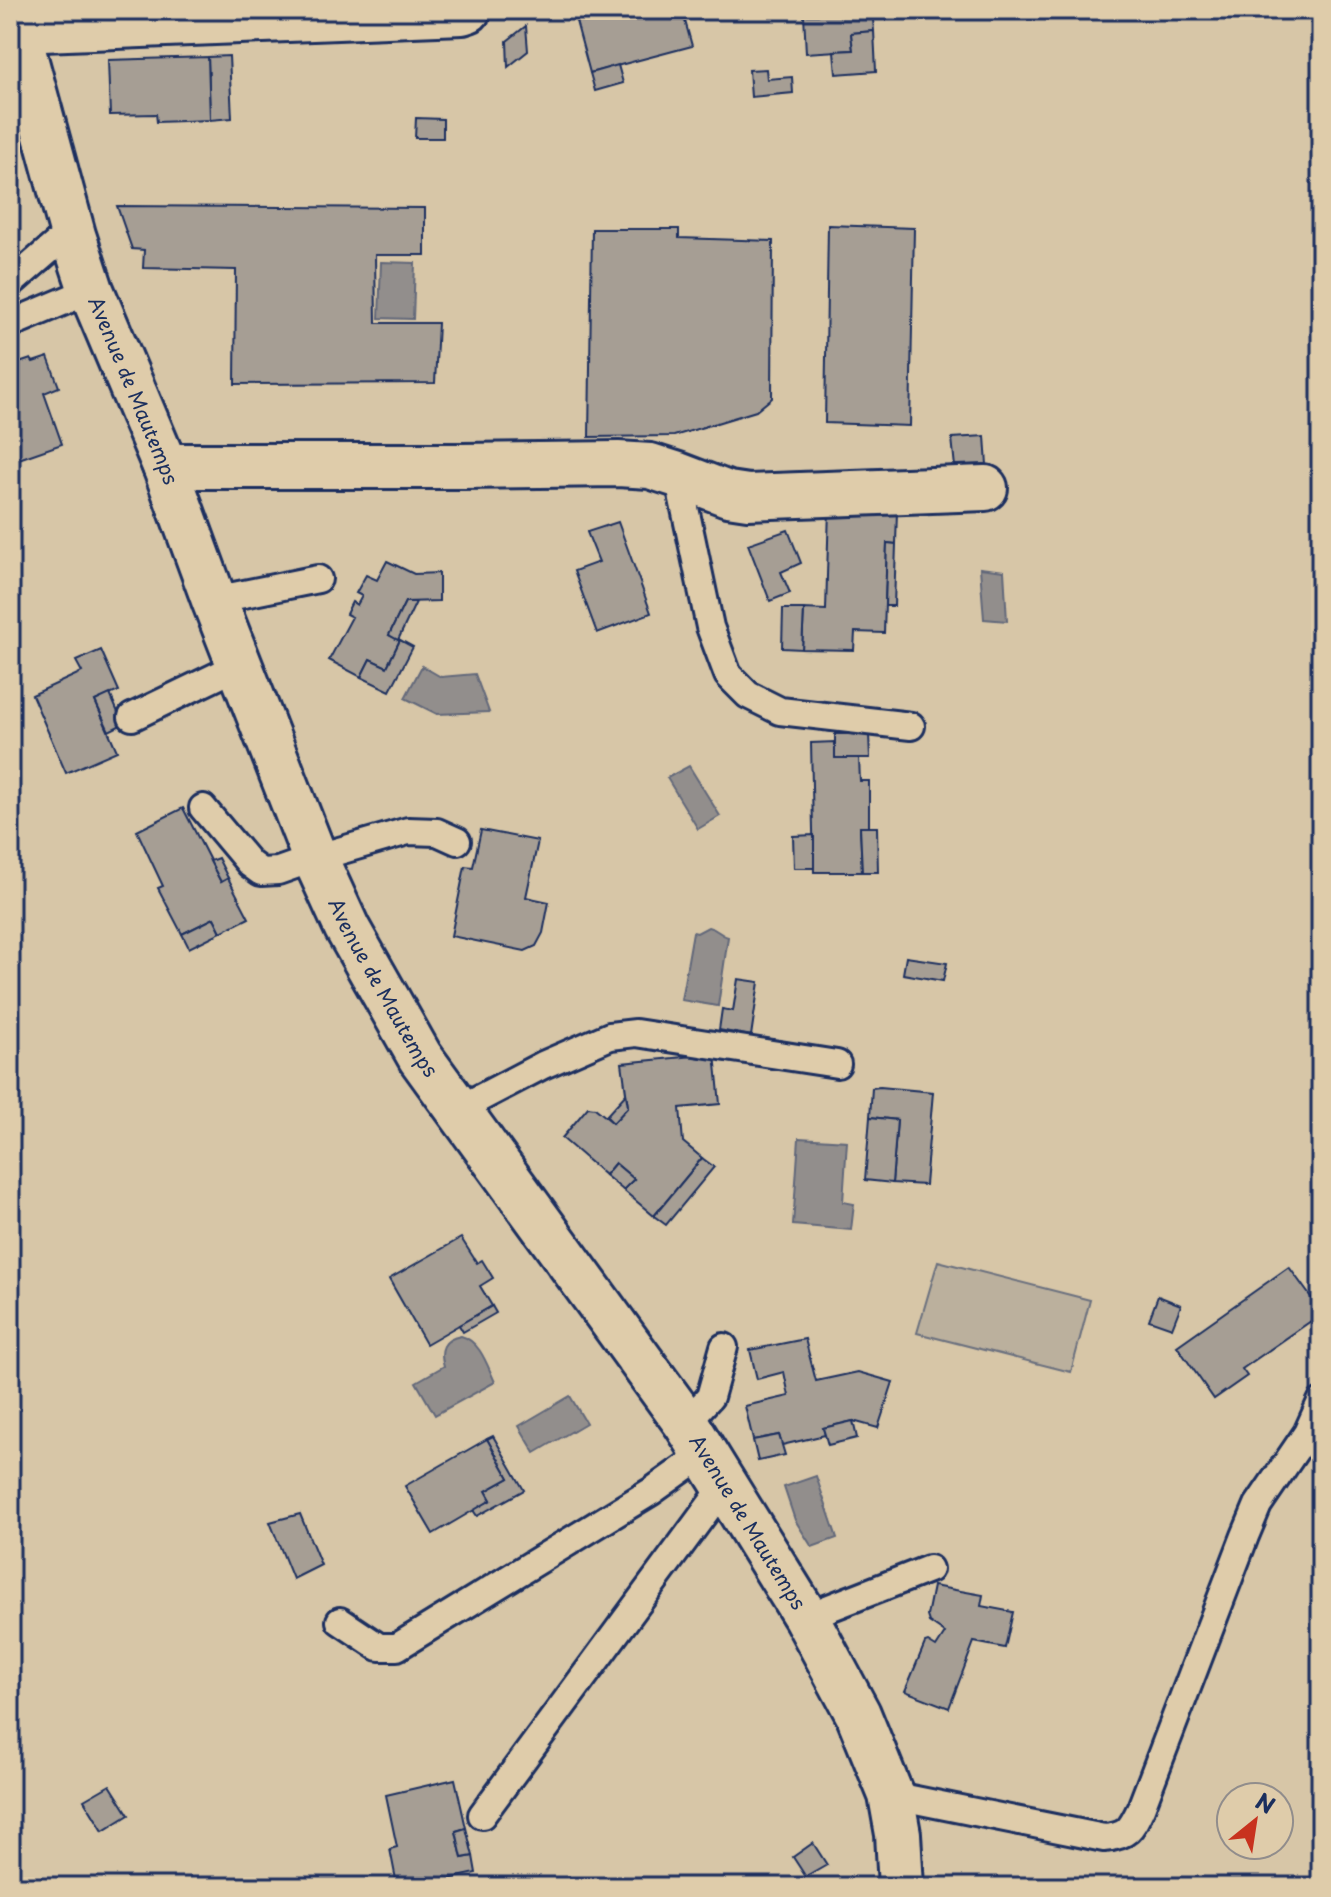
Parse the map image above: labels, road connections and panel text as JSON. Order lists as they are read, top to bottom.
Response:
{
  "streets": {
    "street": ["Avenue de Mautemps"]
  },
  "north": "top right"
}
